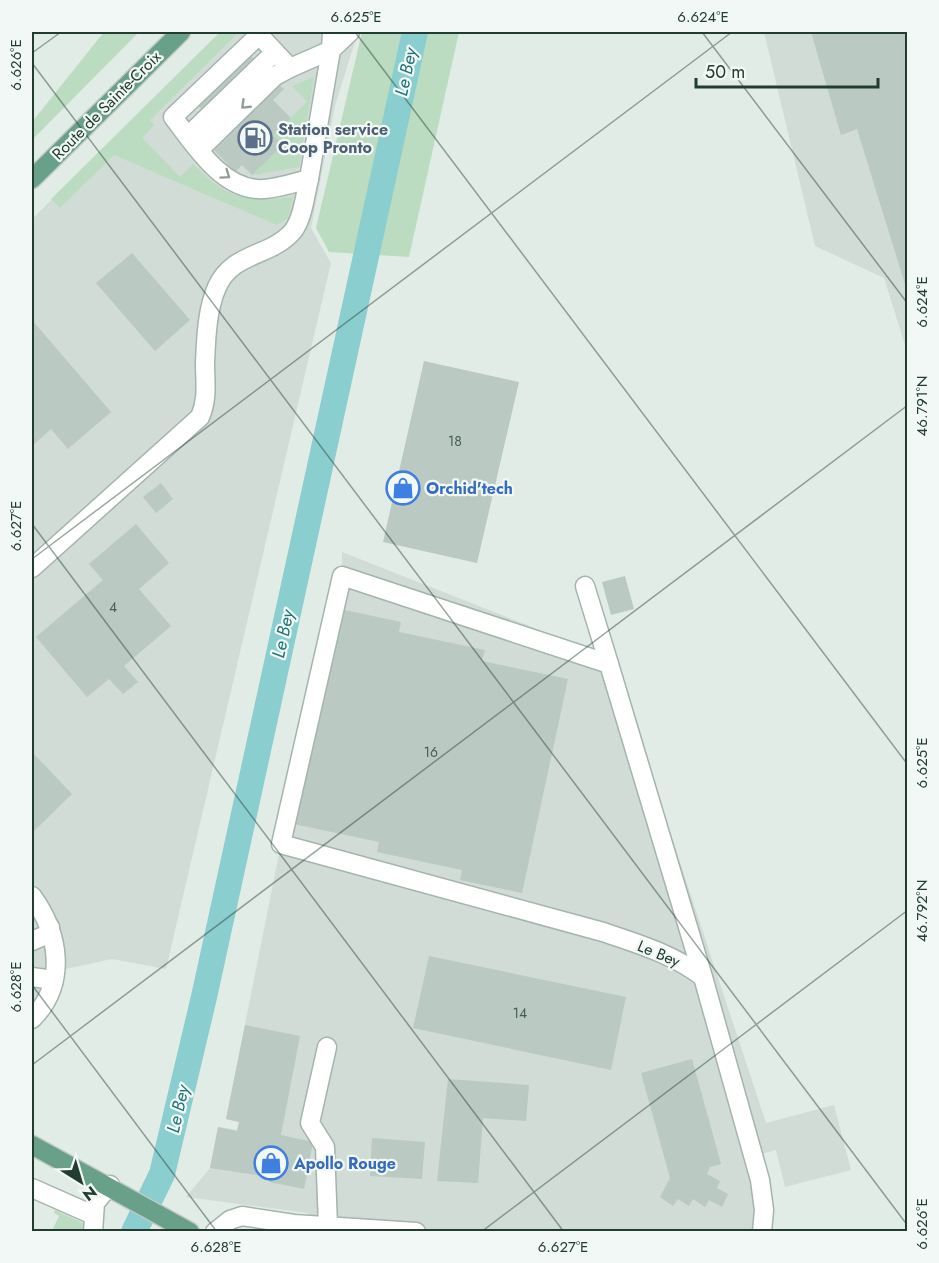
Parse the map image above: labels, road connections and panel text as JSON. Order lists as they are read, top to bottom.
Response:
{
  "streets": {
    "main road": ["Route de Sainte-Croix"],
    "street": ["Le Bey"]
  },
  "water": ["Le Bey"],
  "places": {
    "fuel station": ["Station service Coop Pronto"],
    "shop": ["Orchid'tech", "Apollo Rouge"]
  },
  "house_numbers": [
    "18",
    "4",
    "16",
    "14"
  ],
  "scale_bar": "50 m",
  "north": "bottom right",
  "coordinates": [
    "6.625°E",
    "6.624°E",
    "6.626°E",
    "46.791°N",
    "6.627°E",
    "46.792°N",
    "6.628°E"
  ]
}
